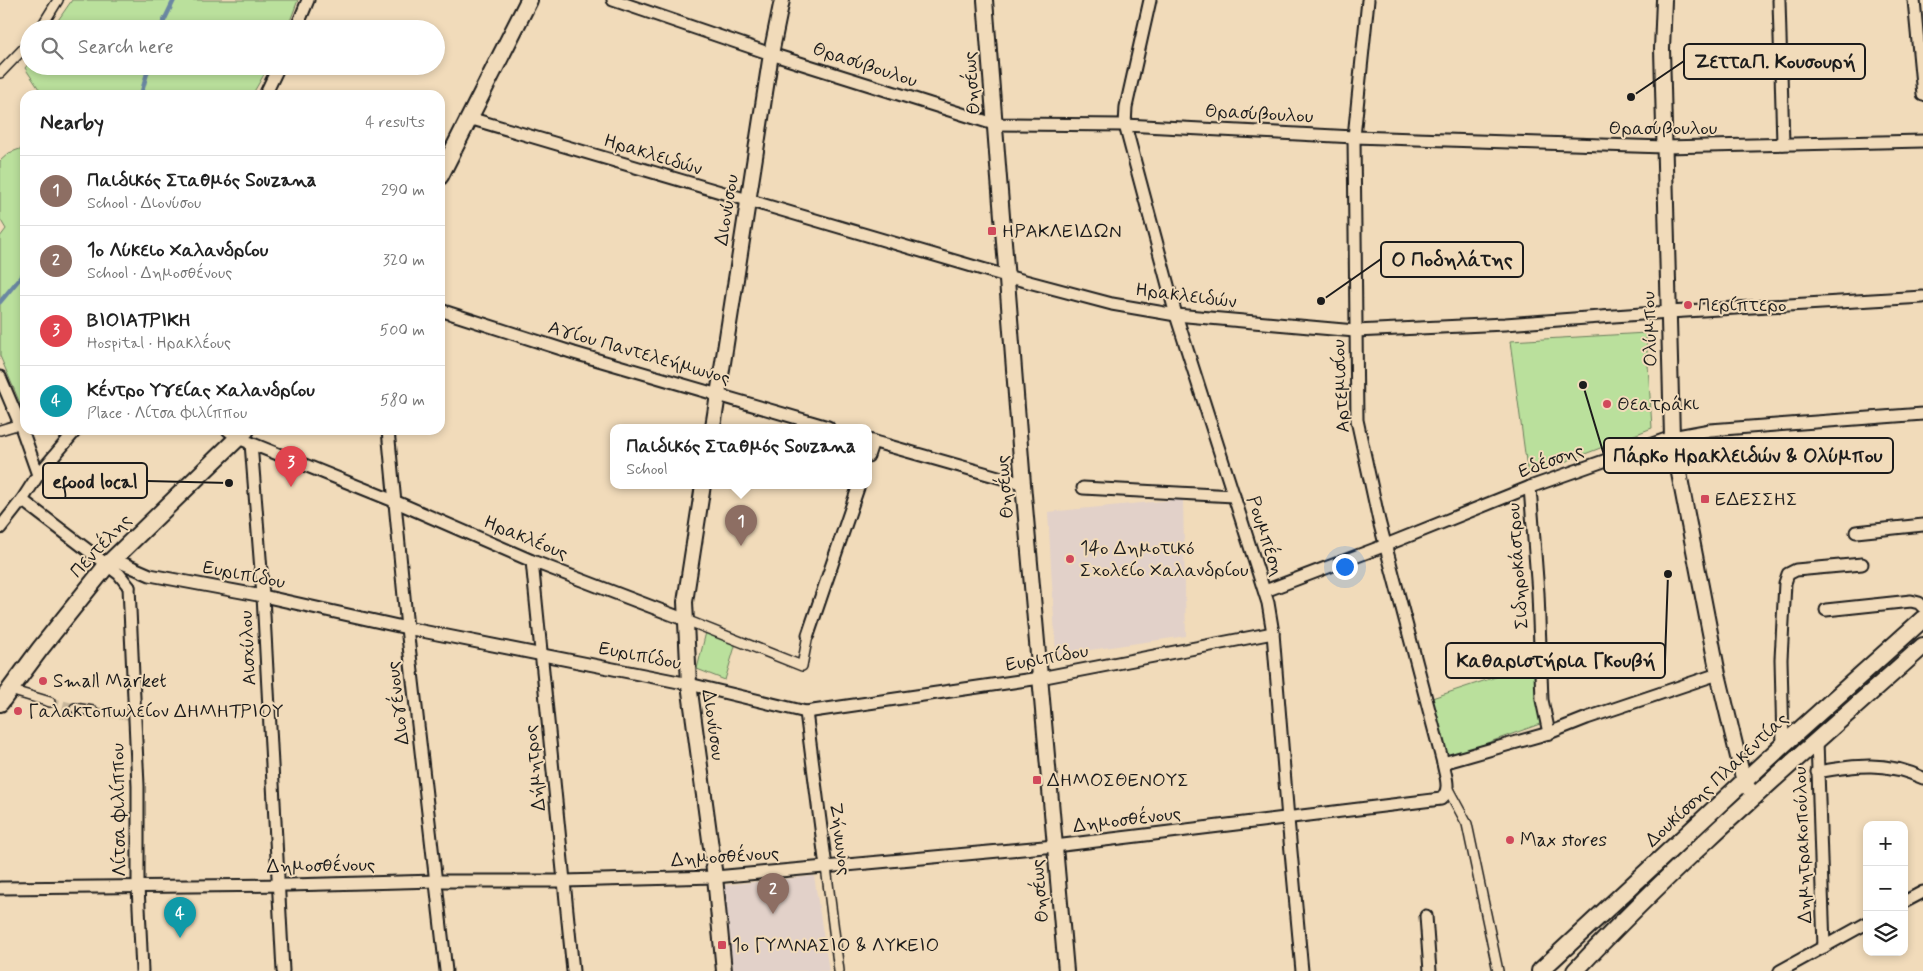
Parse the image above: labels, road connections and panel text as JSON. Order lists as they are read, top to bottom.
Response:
{
  "streets": {
    "main road": ["Πεντέλης", "Δουκίσσης Πλακεντίας"],
    "street": [
      "Θρασύβουλου",
      "Θησέως",
      "Ηρακλειδών",
      "Διονύσου",
      "Ολύμπου",
      "Αγίου Παντελεήμωνος",
      "Αρτεμισίου",
      "Εδέσσης",
      "Ρουμπέση",
      "Ηρακλέους",
      "Σιδηροκάστρου",
      "Ευριπίδου",
      "Αισχύλου",
      "Διογένους",
      "Δήμητρος",
      "Λίτσα Φιλίππου",
      "Δημοσθένους",
      "Ζήνωνος",
      "Δημητρακοπούλου"
    ]
  },
  "crossings": [
    ["Θρασύβουλου", "Θησέως"],
    ["Θρασύβουλου", "Διονύσου"],
    ["Θρασύβουλου", "Ολύμπου"],
    ["Θρασύβουλου", "Αρτεμισίου"],
    ["Θρασύβουλου", "Ρουμπέση"],
    ["Θησέως", "Ηρακλειδών"],
    ["Θησέως", "Ευριπίδου"],
    ["Θησέως", "Δημοσθένους"],
    ["Ηρακλειδών", "Διονύσου"],
    ["Ηρακλειδών", "Ολύμπου"],
    ["Ηρακλειδών", "Αρτεμισίου"],
    ["Ηρακλειδών", "Ρουμπέση"],
    ["Διονύσου", "Αγίου Παντελεήμωνος"],
    ["Διονύσου", "Ηρακλέους"],
    ["Διονύσου", "Ευριπίδου"],
    ["Διονύσου", "Δημοσθένους"],
    ["Ολύμπου", "Εδέσσης"],
    ["Ολύμπου", "Δουκίσσης Πλακεντίας"],
    ["Αρτεμισίου", "Εδέσσης"],
    ["Αρτεμισίου", "Δημοσθένους"],
    ["Εδέσσης", "Ρουμπέση"],
    ["Εδέσσης", "Σιδηροκάστρου"],
    ["Ρουμπέση", "Ευριπίδου"],
    ["Ρουμπέση", "Δημοσθένους"],
    ["Ηρακλέους", "Πεντέλης"],
    ["Ηρακλέους", "Αισχύλου"],
    ["Ηρακλέους", "Διογένους"],
    ["Ηρακλέους", "Δήμητρος"],
    ["Πεντέλης", "Ευριπίδου"],
    ["Πεντέλης", "Αισχύλου"],
    ["Ευριπίδου", "Αισχύλου"],
    ["Ευριπίδου", "Διογένους"],
    ["Ευριπίδου", "Δήμητρος"],
    ["Ευριπίδου", "Ζήνωνος"],
    ["Αισχύλου", "Δημοσθένους"],
    ["Διογένους", "Δημοσθένους"],
    ["Δήμητρος", "Δημοσθένους"],
    ["Δουκίσσης Πλακεντίας", "Δημητρακοπούλου"],
    ["Λίτσα Φιλίππου", "Δημοσθένους"],
    ["Δημοσθένους", "Ζήνωνος"]
  ],
  "places": {
    "other": [
      "ΖετταΠ. Κουσουρή",
      "Ο Ποδηλάτης",
      "Περίπτερο",
      "Πάρκο Ηρακλειδών & Ολύμπου",
      "Θεατράκι",
      "efood local",
      "14ο Δημοτικό Σχολείο Χαλανδρίου",
      "Καθαριστήρια Γκουβή",
      "Small Market",
      "Γαλακτοπωλείον ΔΗΜΗΤΡΙΟΥ",
      "Max stores"
    ],
    "transit": [
      "ΗΡΑΚΛΕΙΔΩΝ",
      "ΕΔΕΣΣΗΣ",
      "ΔΗΜΟΣΘΕΝΟΥΣ",
      "1ο ΓΥΜΝΑΣΙΟ & ΛΥΚΕΙΟ"
    ]
  },
  "page": {
    "search": "Search here",
    "heading": ["Nearby", "4 results"],
    "list": [
      {
        "mark": "1",
        "name": "Παιδικός Σταθμός Souzana",
        "note": "School · Διονύσου",
        "value": "290 m"
      },
      {
        "mark": "2",
        "name": "1ο Λύκειο Χαλανδρίου",
        "note": "School · Δημοσθένους",
        "value": "320 m"
      },
      {
        "mark": "3",
        "name": "ΒΙΟΙΑΤΡΙΚΗ",
        "note": "Hospital · Ηρακλέους",
        "value": "500 m"
      },
      {
        "mark": "4",
        "name": "Κέντρο Υγείας Χαλανδρίου",
        "note": "Place · Λίτσα Φιλίππου",
        "value": "580 m"
      }
    ],
    "popup": ["Παιδικός Σταθμός Souzana", "School"],
    "pins": [
      "3",
      "1",
      "2",
      "4"
    ],
    "map_buttons": ["+", "−"]
  }
}
